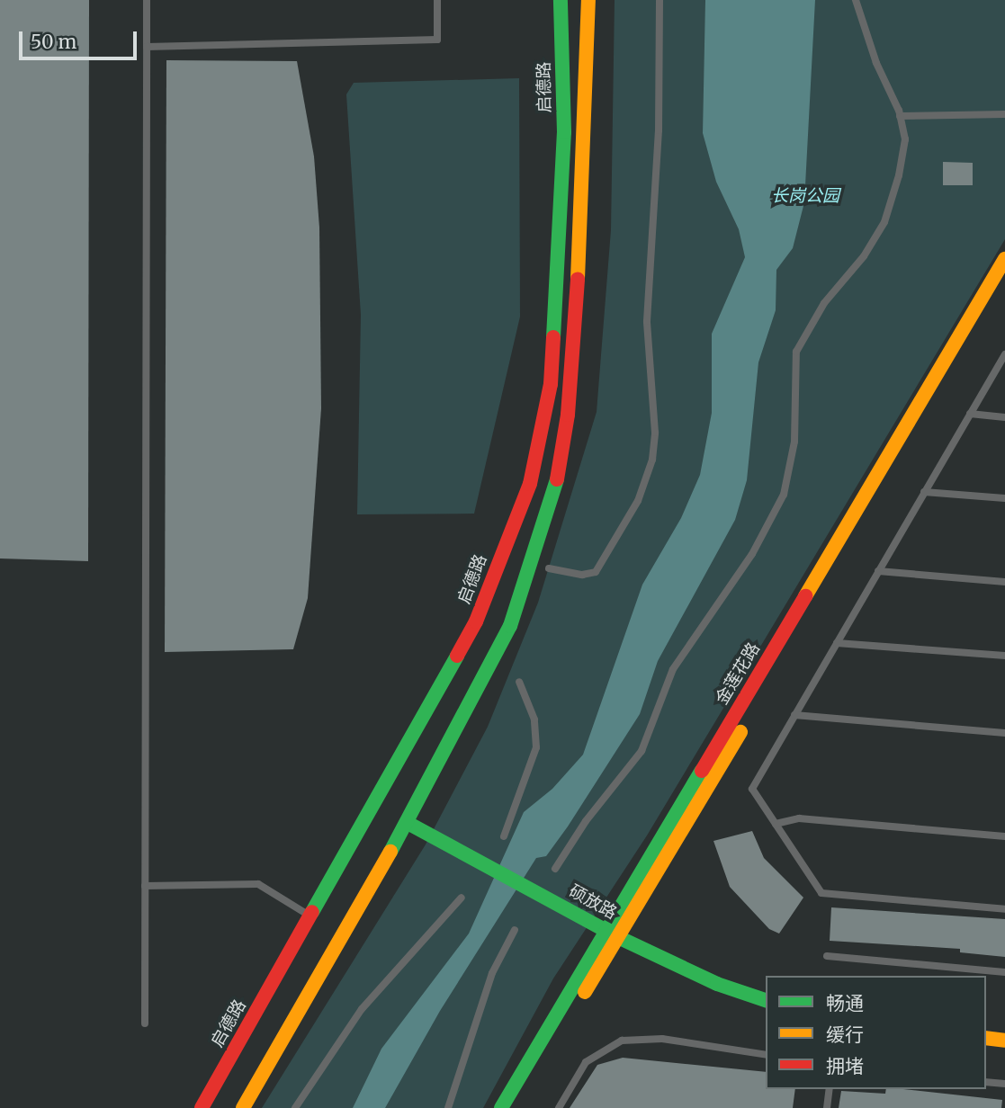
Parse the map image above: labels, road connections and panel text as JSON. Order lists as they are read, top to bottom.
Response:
{
  "streets": {
    "street": ["启德路", "金莲花路", "硕放路"]
  },
  "crossings": [
    ["金莲花路", "硕放路"]
  ],
  "parks": ["长岗公园"],
  "legend": ["畅通", "缓行", "拥堵"],
  "scale_bar": "50 m"
}
